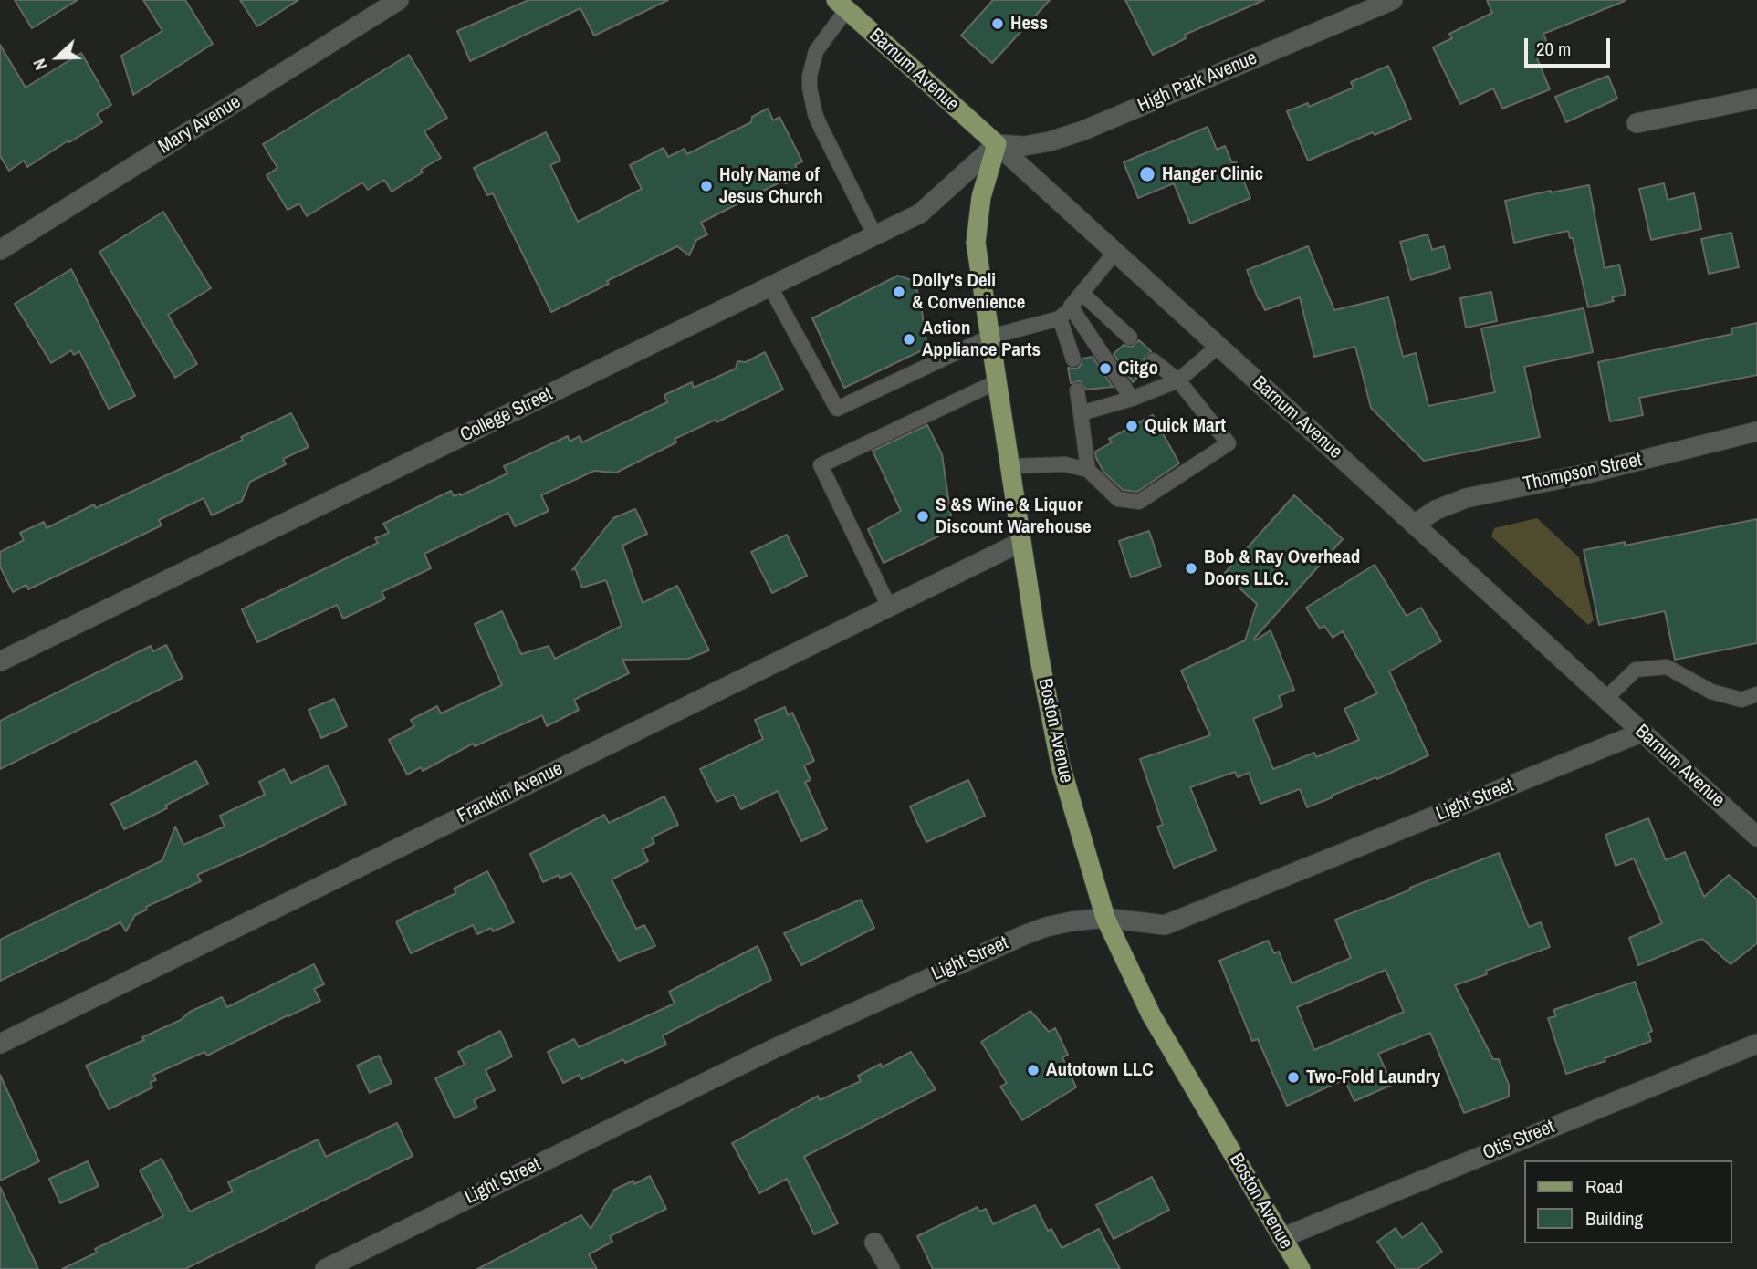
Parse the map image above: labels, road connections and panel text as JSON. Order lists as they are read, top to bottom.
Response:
{
  "streets": {
    "main road": ["Barnum Avenue", "Boston Avenue"],
    "street": [
      "High Park Avenue",
      "Mary Avenue",
      "College Street",
      "Thompson Street",
      "Franklin Avenue",
      "Light Street",
      "Otis Street"
    ]
  },
  "crossings": [
    ["Barnum Avenue", "High Park Avenue"],
    ["Barnum Avenue", "College Street"],
    ["Barnum Avenue", "Thompson Street"],
    ["Barnum Avenue", "Boston Avenue"],
    ["Barnum Avenue", "Light Street"],
    ["High Park Avenue", "College Street"],
    ["High Park Avenue", "Boston Avenue"],
    ["College Street", "Boston Avenue"],
    ["Boston Avenue", "Franklin Avenue"],
    ["Boston Avenue", "Light Street"],
    ["Boston Avenue", "Otis Street"]
  ],
  "places": [
    "Hess",
    "Hanger Clinic",
    "Holy Name of Jesus Church",
    "Dolly's Deli & Convenience",
    "Action Appliance Parts",
    "Citgo",
    "Quick Mart",
    "S &S Wine & Liquor Discount Warehouse",
    "Bob & Ray Overhead Doors LLC.",
    "Autotown LLC",
    "Two-Fold Laundry"
  ],
  "legend": ["Road", "Building"],
  "scale_bar": "20 m",
  "north": "left"
}
